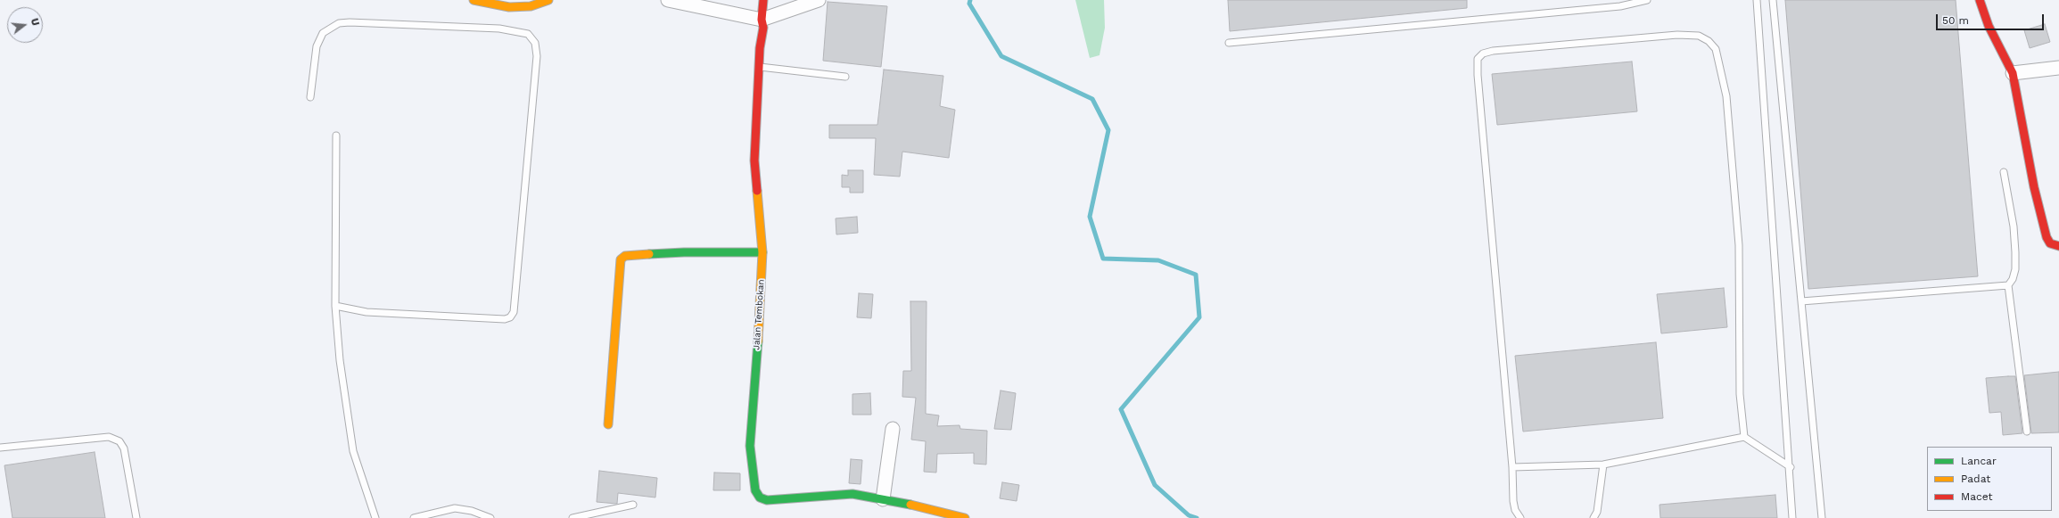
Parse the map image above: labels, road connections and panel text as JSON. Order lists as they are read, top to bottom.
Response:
{
  "streets": {
    "street": ["Jalan Tembokan"]
  },
  "legend": ["Lancar", "Padat", "Macet"],
  "scale_bar": "50 m",
  "north": "right"
}
